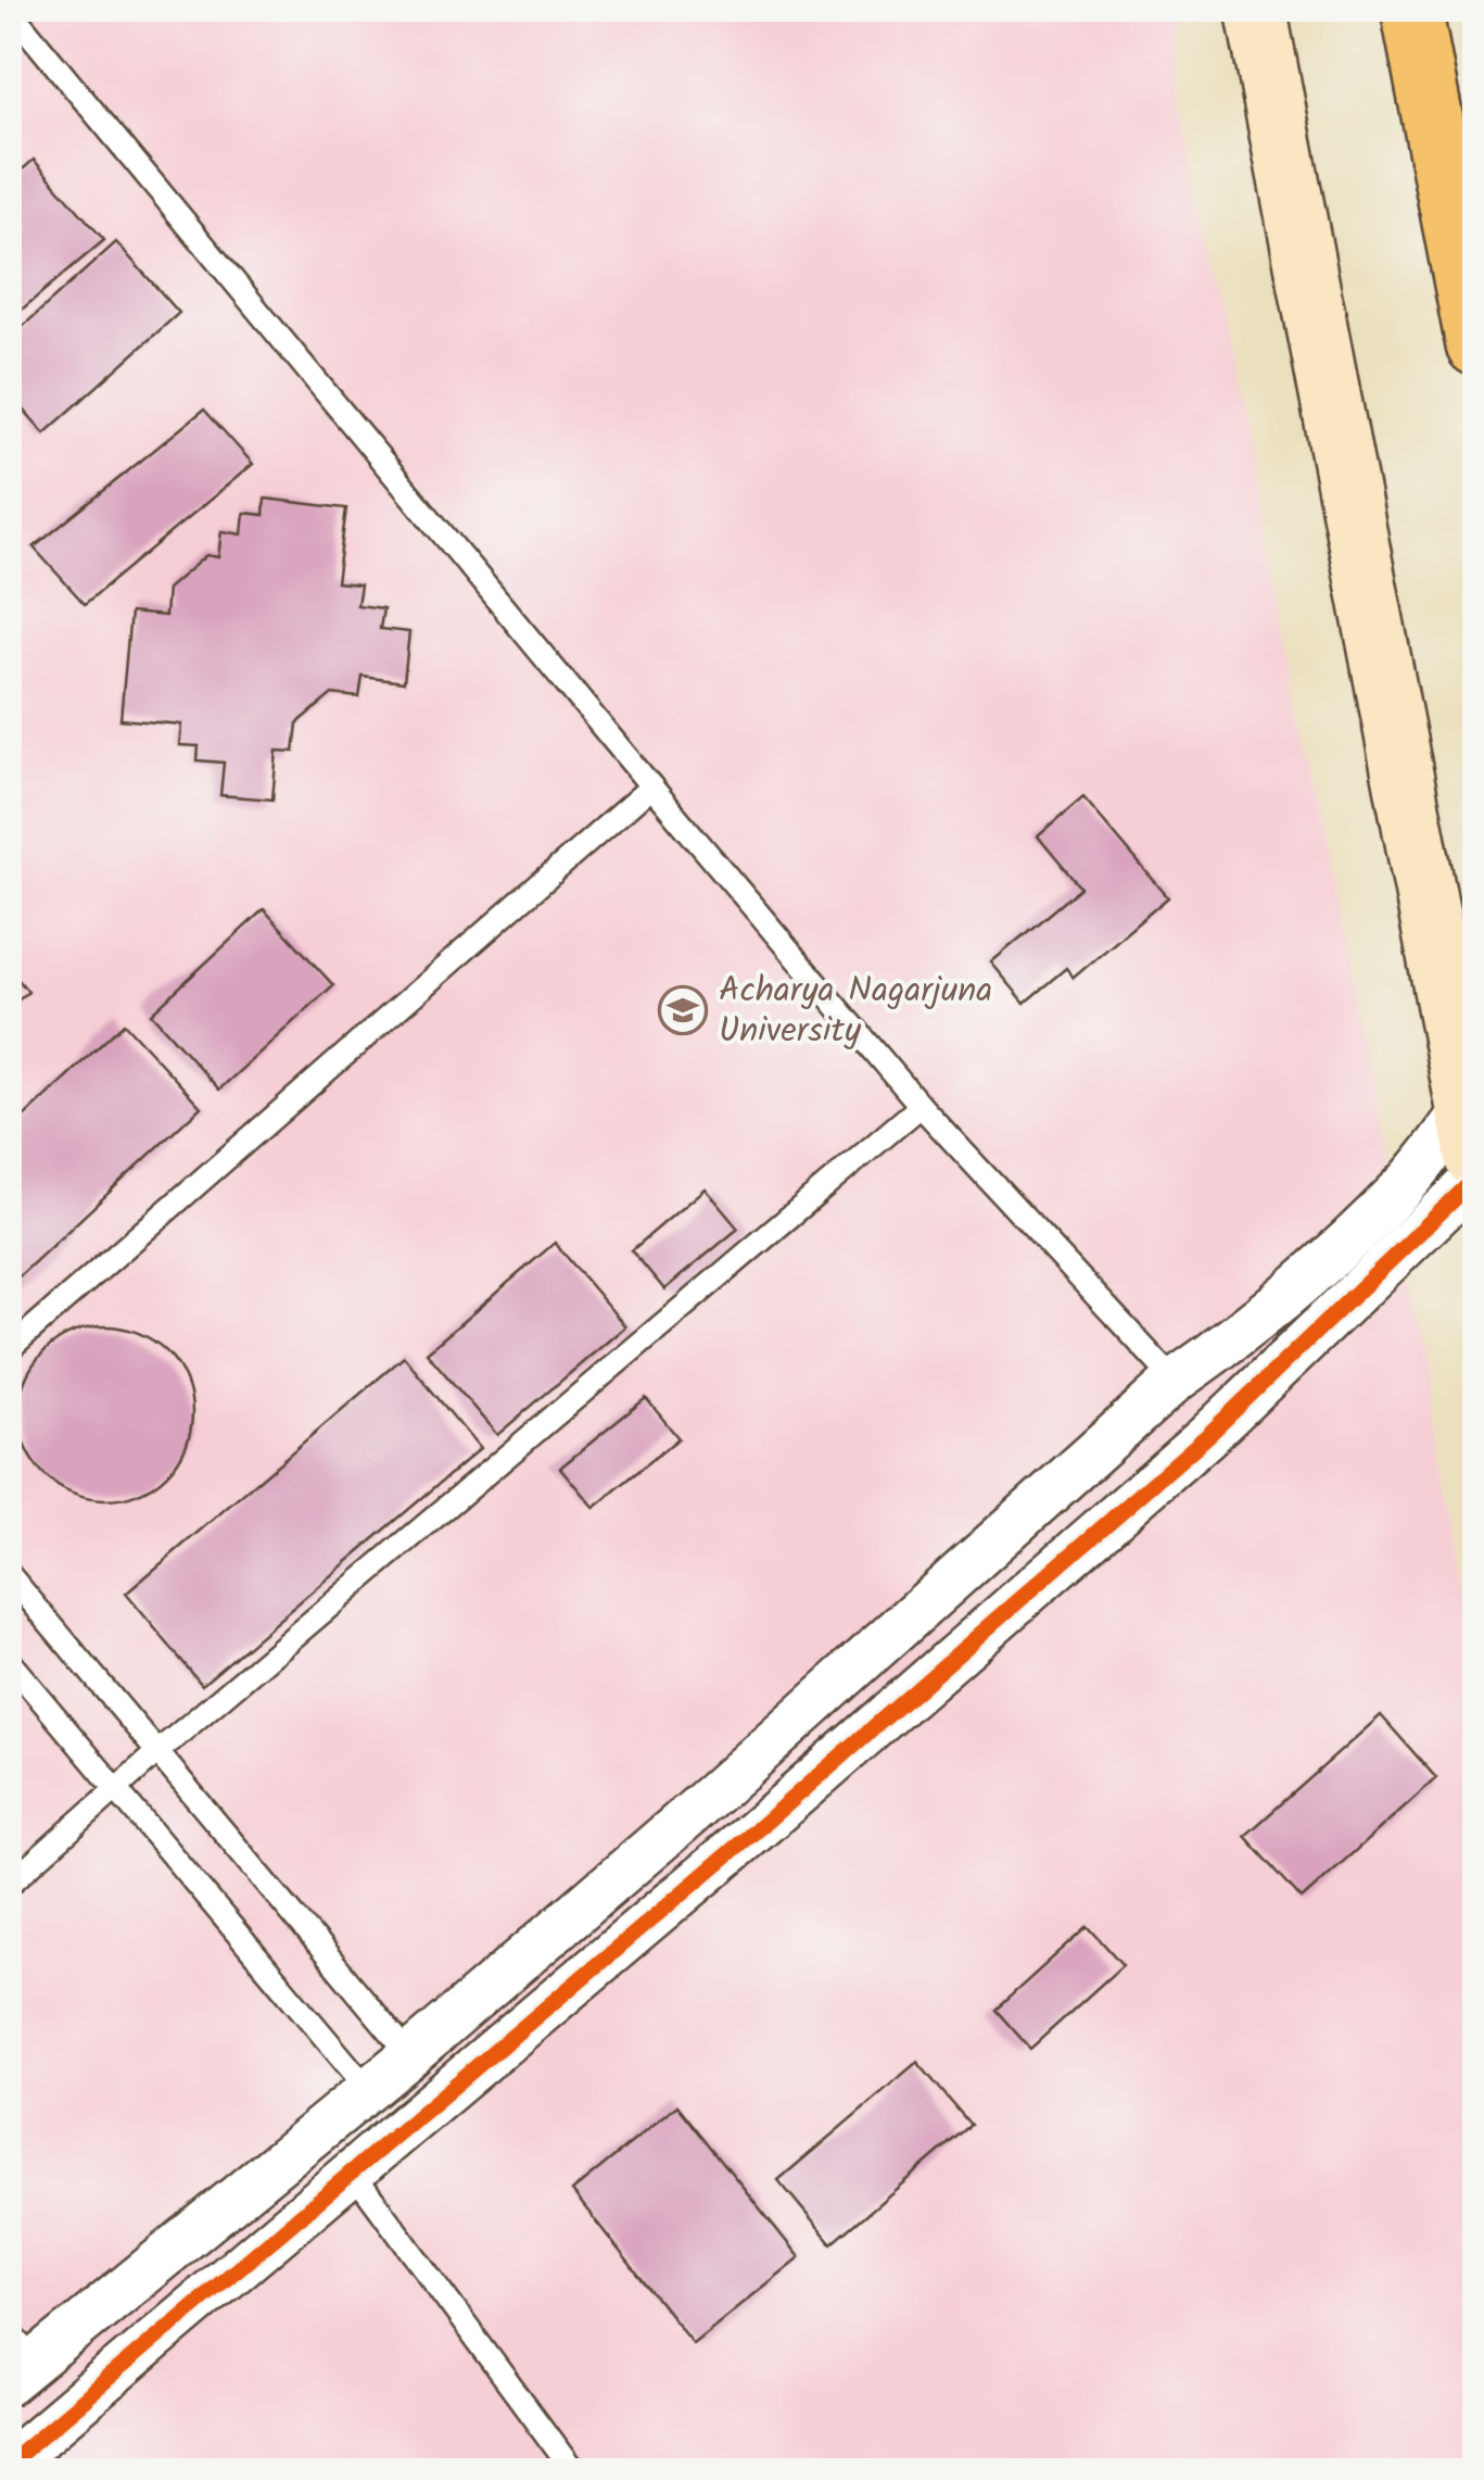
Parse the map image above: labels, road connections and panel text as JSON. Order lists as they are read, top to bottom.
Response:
{
  "places": {
    "school or university": ["Acharya Nagarjuna University"]
  }
}
